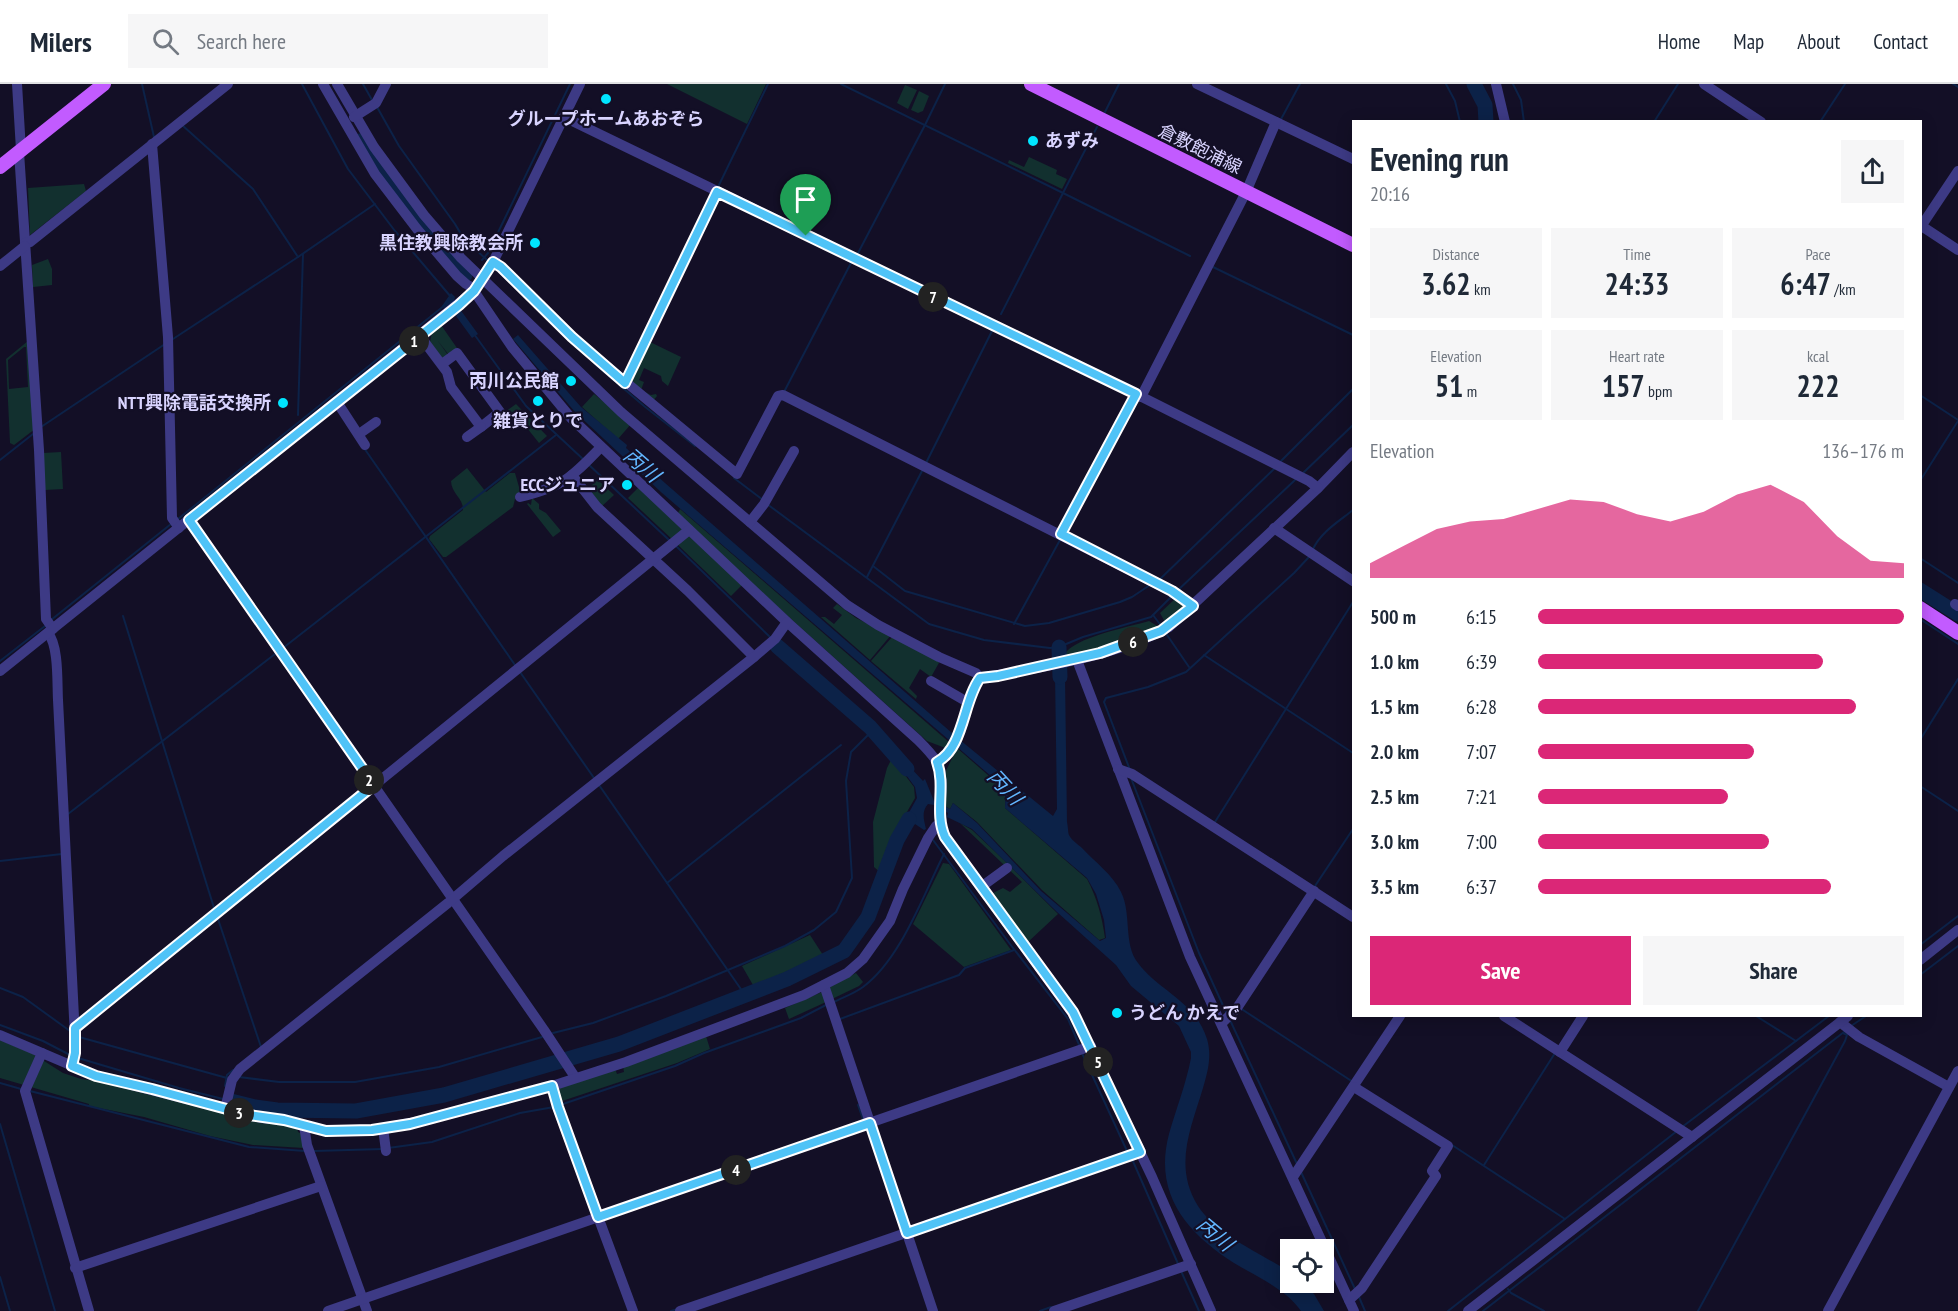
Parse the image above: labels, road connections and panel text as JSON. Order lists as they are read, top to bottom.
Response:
{
  "streets": {
    "main road": ["倉敷飽浦線"]
  },
  "water": ["丙川"],
  "places": [
    "グループホームあおぞら",
    "あずみ",
    "黒住教興除教会所",
    "丙川公民館",
    "雑貨とりで",
    "NTT興除電話交換所",
    "ECCジュニア",
    "うどん かえで"
  ],
  "page": {
    "header": "Milers",
    "search": "Search here",
    "nav": [
      "Home",
      "Map",
      "About",
      "Contact"
    ],
    "heading": ["Evening run", "20:16"],
    "stats": [
      ["Distance", "3.62 km"],
      ["Time", "24:33"],
      ["Pace", "6:47 /km"],
      ["Elevation", "51 m"],
      ["Heart rate", "157 bpm"],
      ["kcal", "222"]
    ],
    "pins": [
      "7",
      "1",
      "6",
      "2",
      "5",
      "3",
      "4"
    ],
    "chart": ["Elevation", "136–176 m"],
    "list": [
      {
        "name": "500 m",
        "note": "6:15"
      },
      {
        "name": "1.0 km",
        "note": "6:39"
      },
      {
        "name": "1.5 km",
        "note": "6:28"
      },
      {
        "name": "2.0 km",
        "note": "7:07"
      },
      {
        "name": "2.5 km",
        "note": "7:21"
      },
      {
        "name": "3.0 km",
        "note": "7:00"
      },
      {
        "name": "3.5 km",
        "note": "6:37"
      }
    ],
    "buttons": ["Save", "Share"]
  }
}
